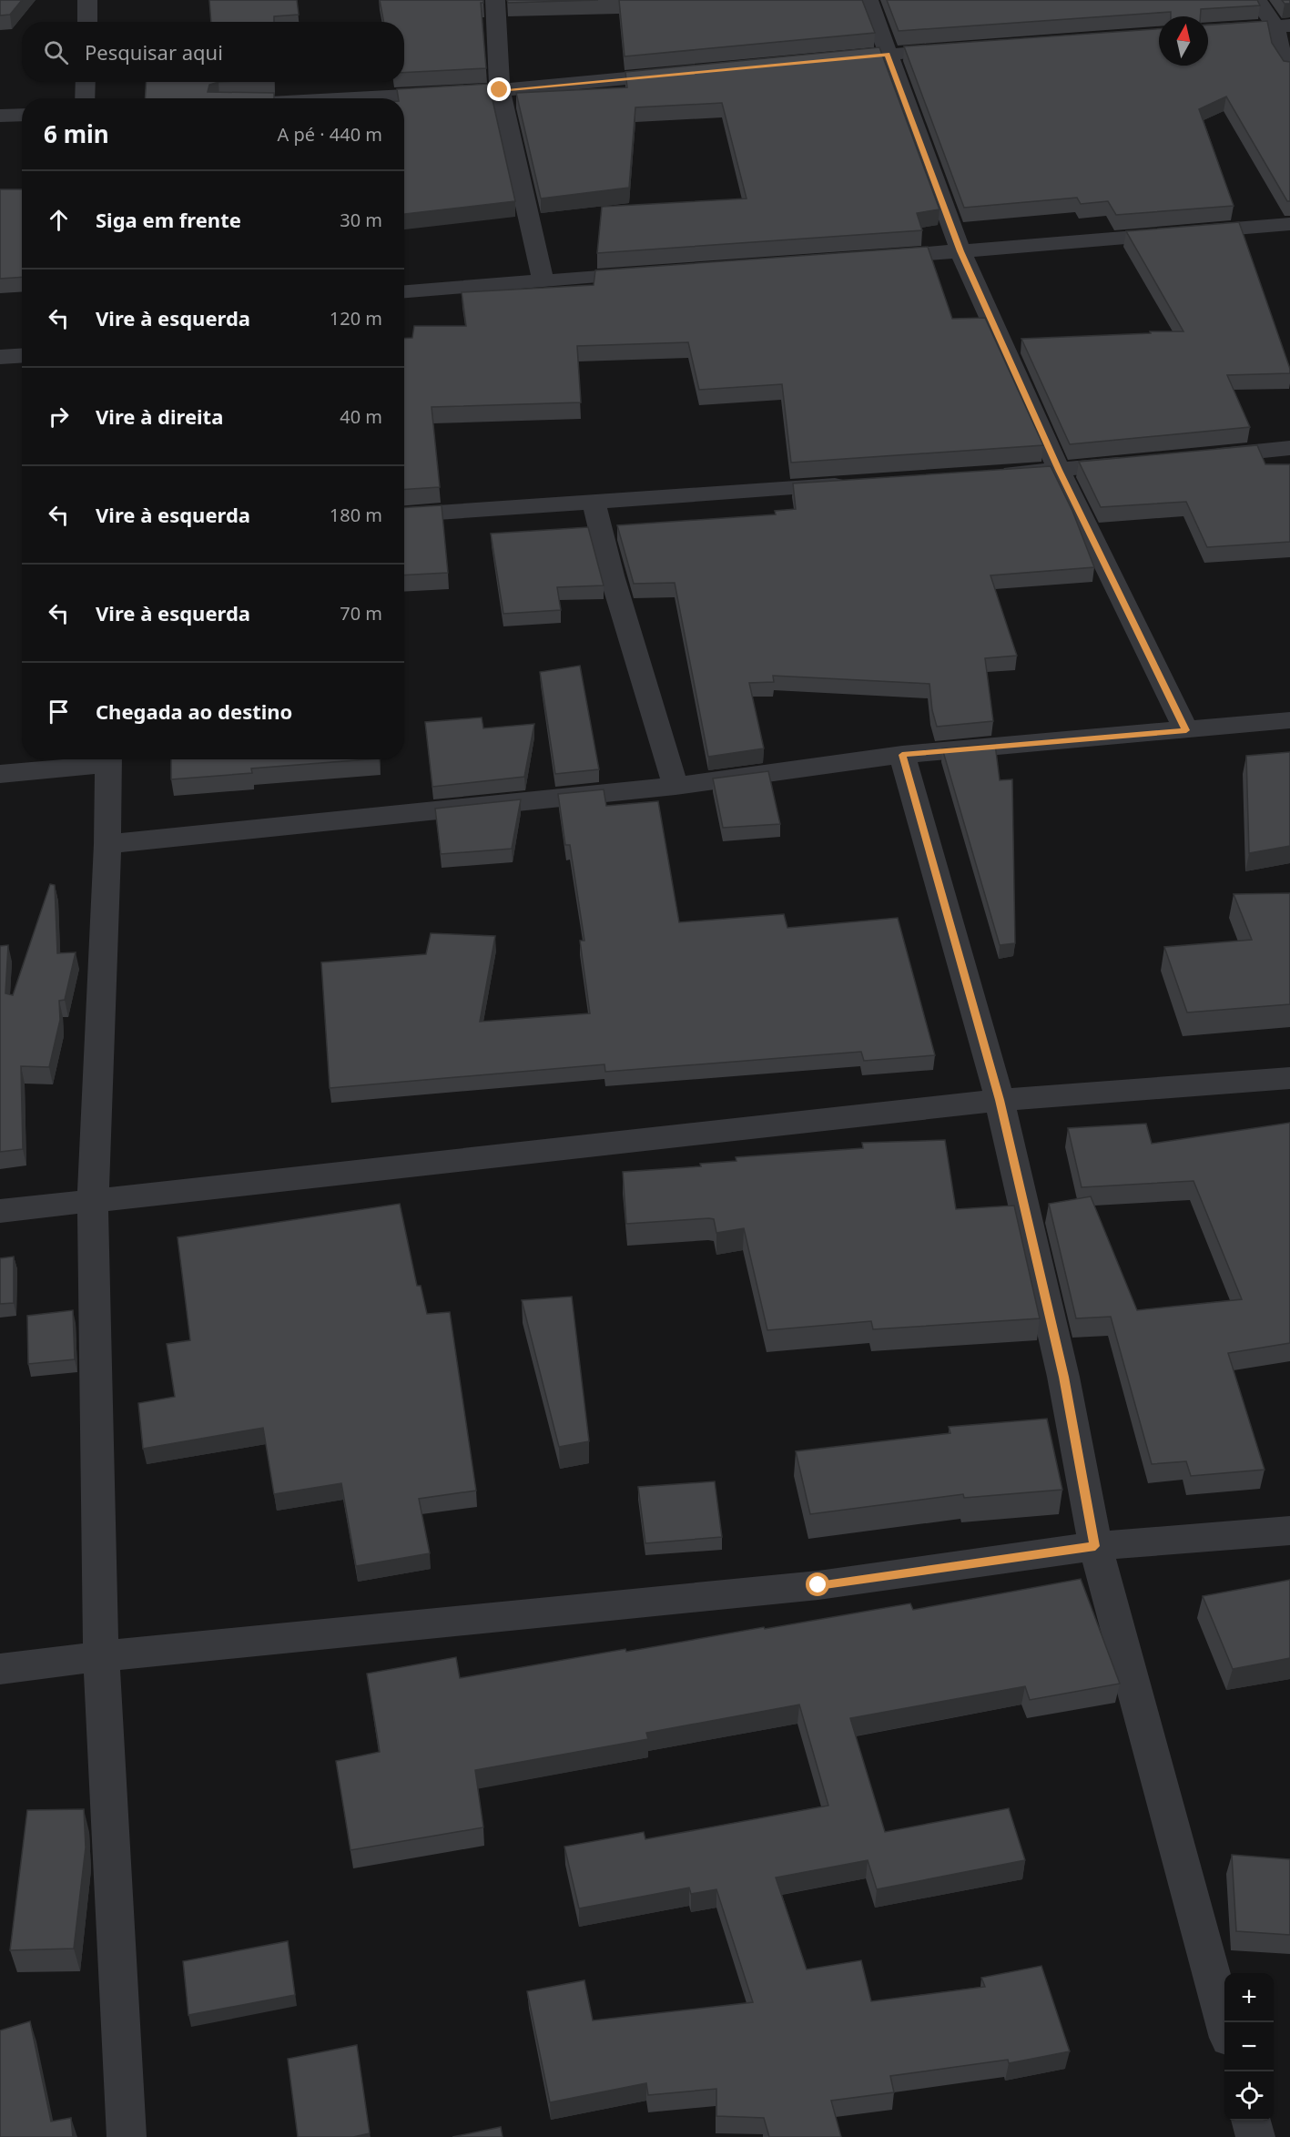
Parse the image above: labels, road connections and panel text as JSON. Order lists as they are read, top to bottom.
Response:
{
  "north": "top",
  "page": {
    "search": "Pesquisar aqui",
    "heading": ["6 min", "A pé · 440 m"],
    "list": [
      ["Siga em frente", "30 m"],
      ["Vire à esquerda", "120 m"],
      ["Vire à direita", "40 m"],
      ["Vire à esquerda", "180 m"],
      ["Vire à esquerda", "70 m"],
      "Chegada ao destino"
    ],
    "map_buttons": ["+", "−"]
  }
}
